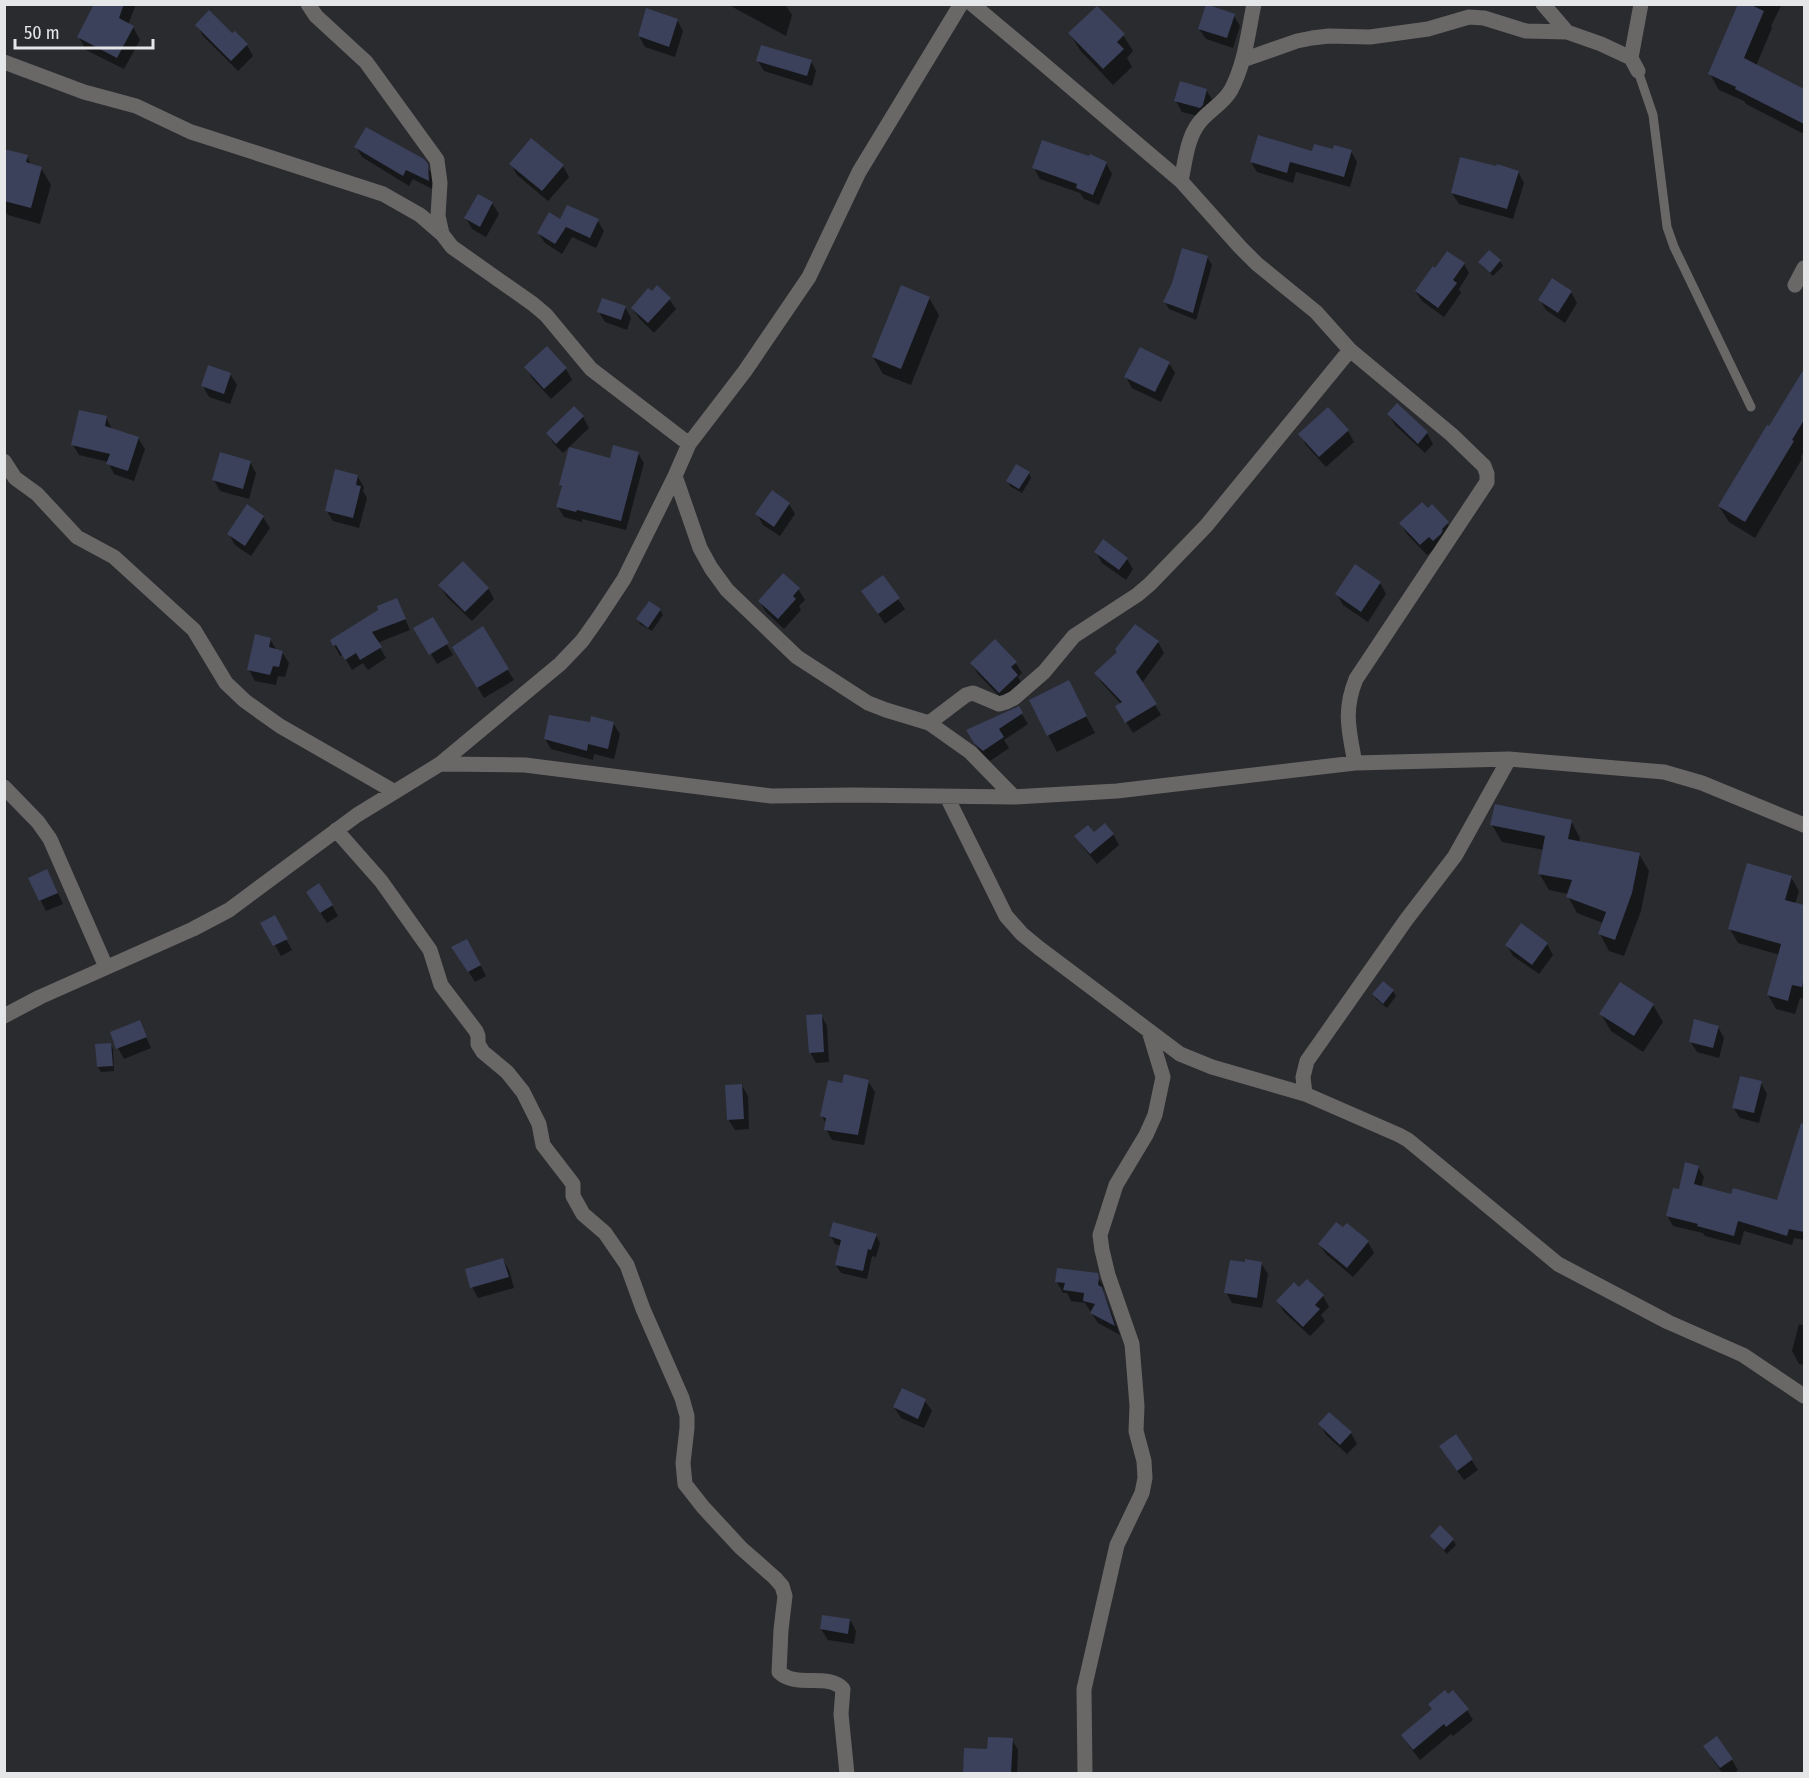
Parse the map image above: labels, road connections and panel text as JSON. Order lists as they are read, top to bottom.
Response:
{
  "scale_bar": "50 m"
}
